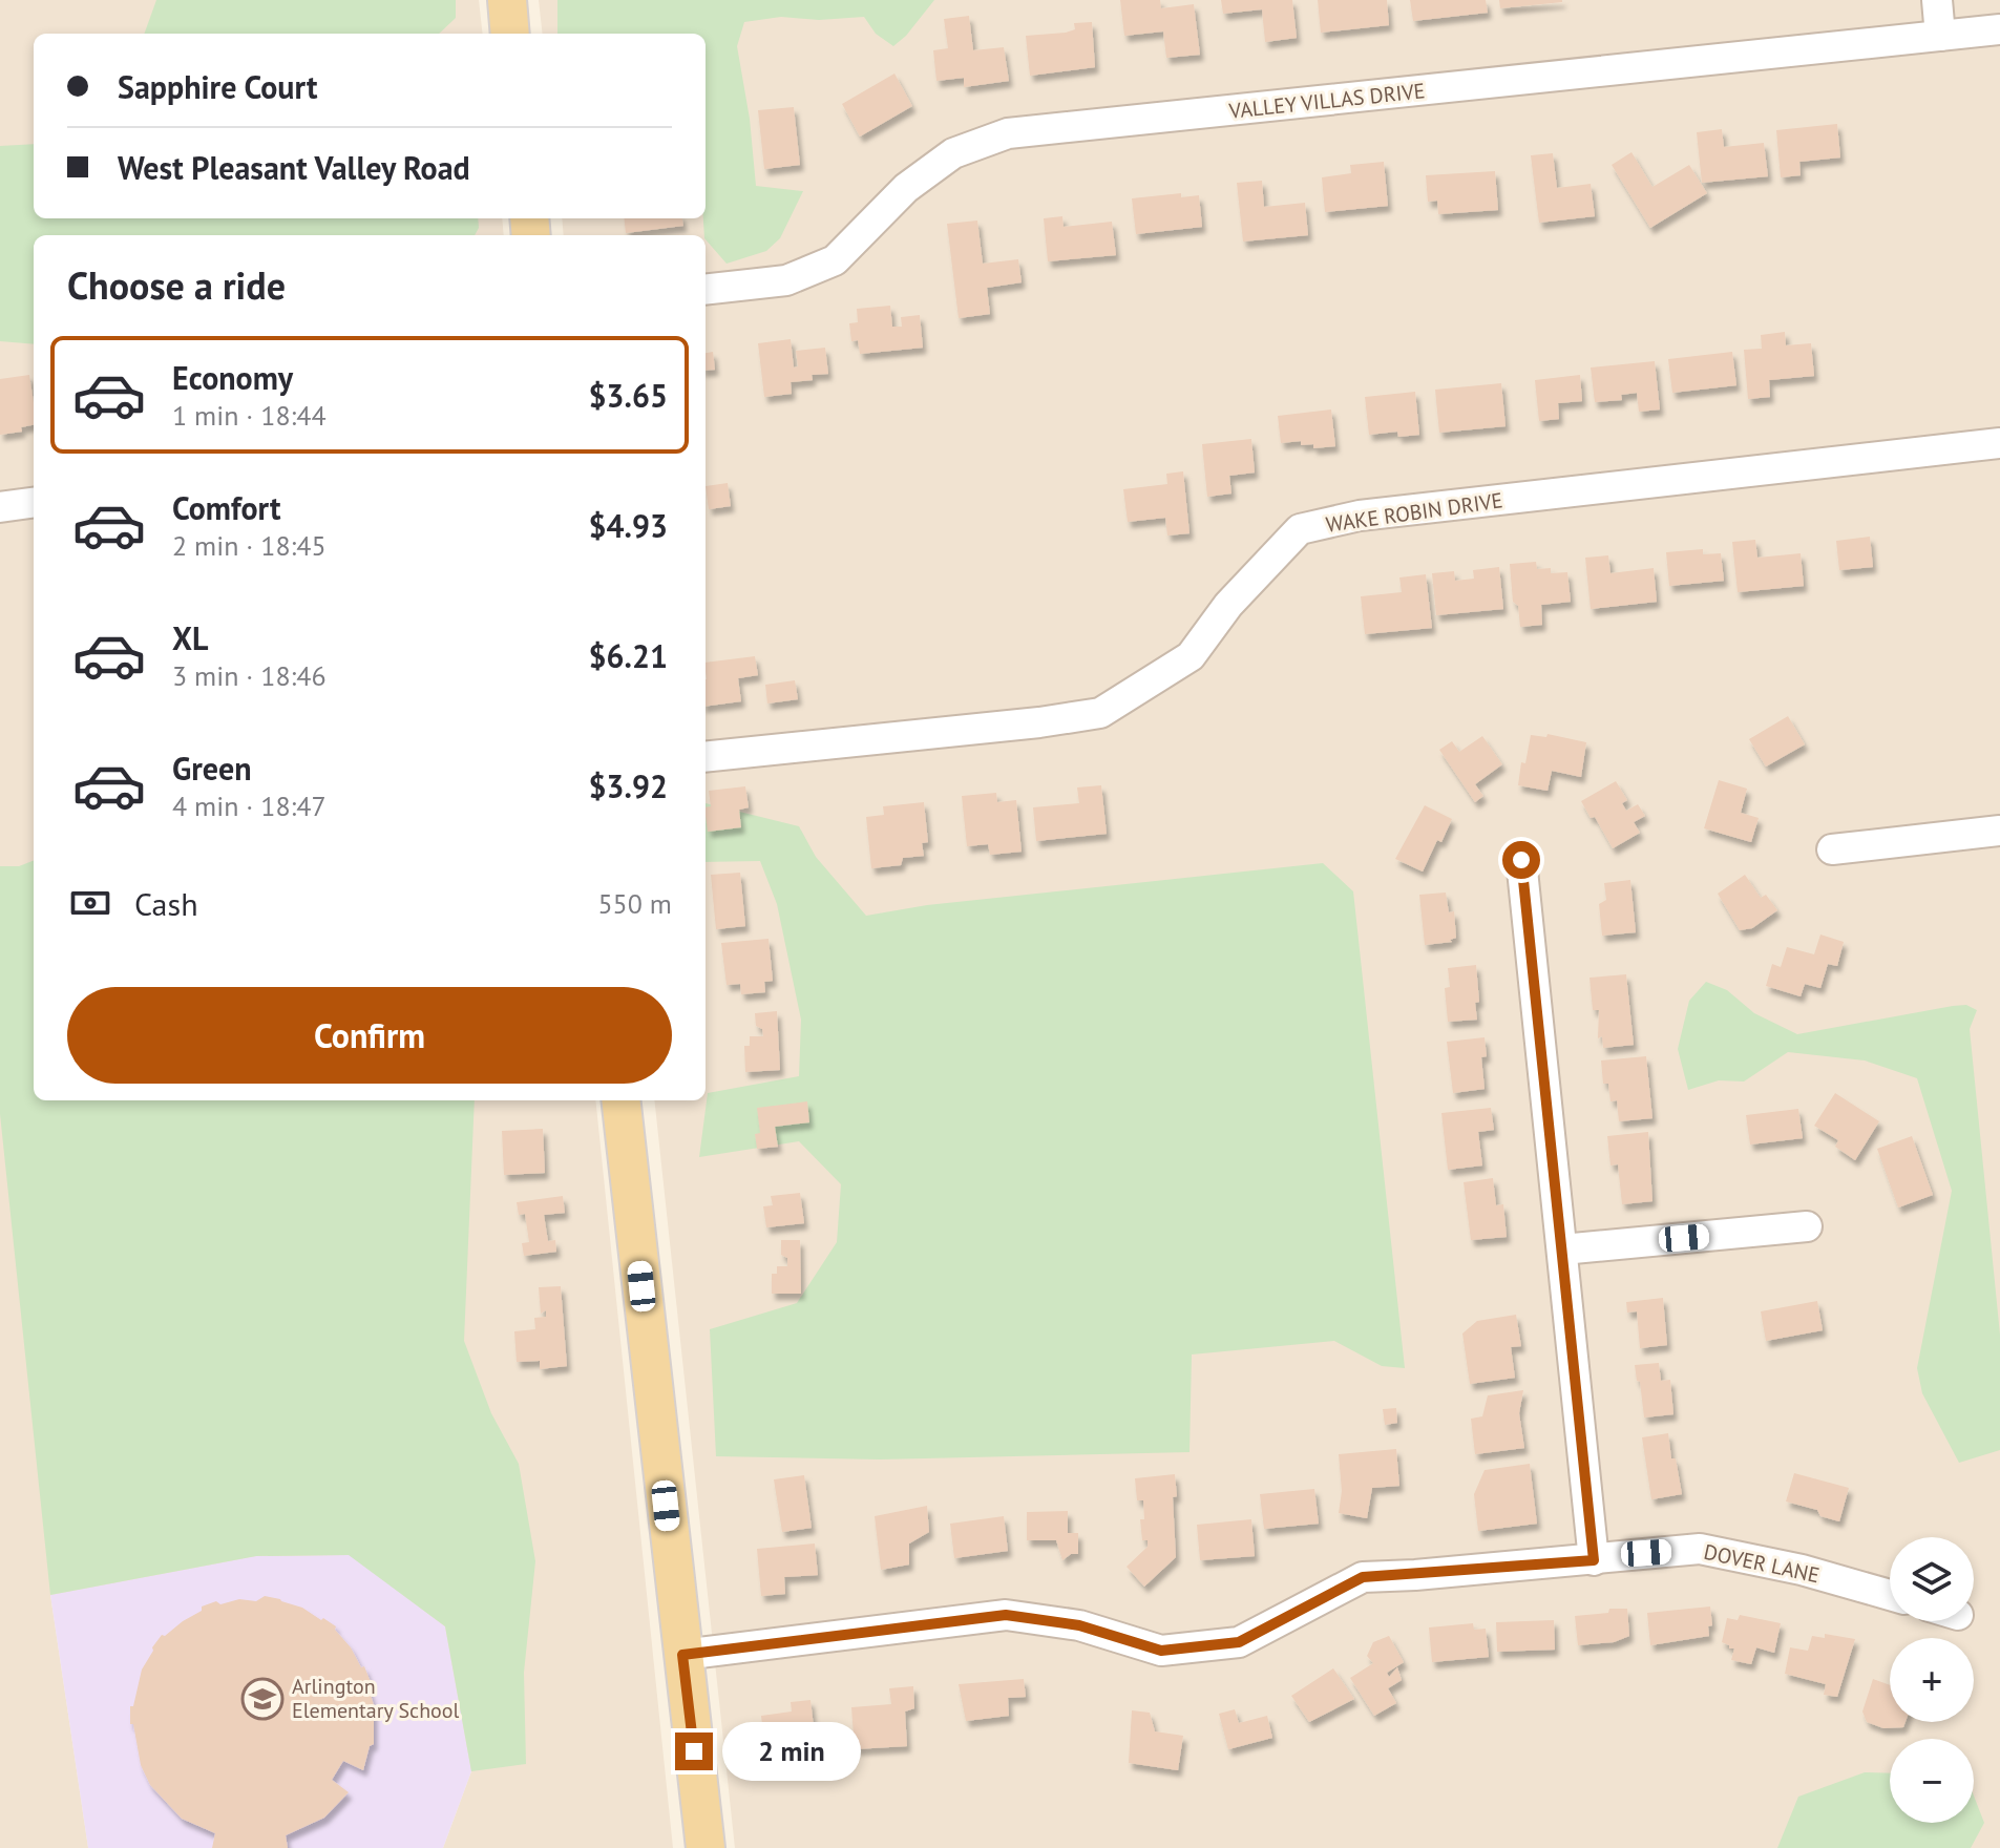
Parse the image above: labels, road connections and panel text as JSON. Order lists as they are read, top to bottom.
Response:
{
  "streets": {
    "street": ["VALLEY VILLAS DRIVE", "WAKE ROBIN DRIVE", "DOVER LANE"]
  },
  "places": {
    "school or university": ["Arlington Elementary School"]
  },
  "page": {
    "banner": ["Sapphire Court", "West Pleasant Valley Road"],
    "heading": "Choose a ride",
    "list": [
      {
        "name": "Economy",
        "note": "1 min · 18:44",
        "value": "$3.65"
      },
      {
        "name": "Comfort",
        "note": "2 min · 18:45",
        "value": "$4.93"
      },
      {
        "name": "XL",
        "note": "3 min · 18:46",
        "value": "$6.21"
      },
      {
        "name": "Green",
        "note": "4 min · 18:47",
        "value": "$3.92"
      }
    ],
    "pay": ["Cash", "550 m"],
    "buttons": "Confirm",
    "map_buttons": ["+", "−"],
    "bubble": "2 min"
  }
}
